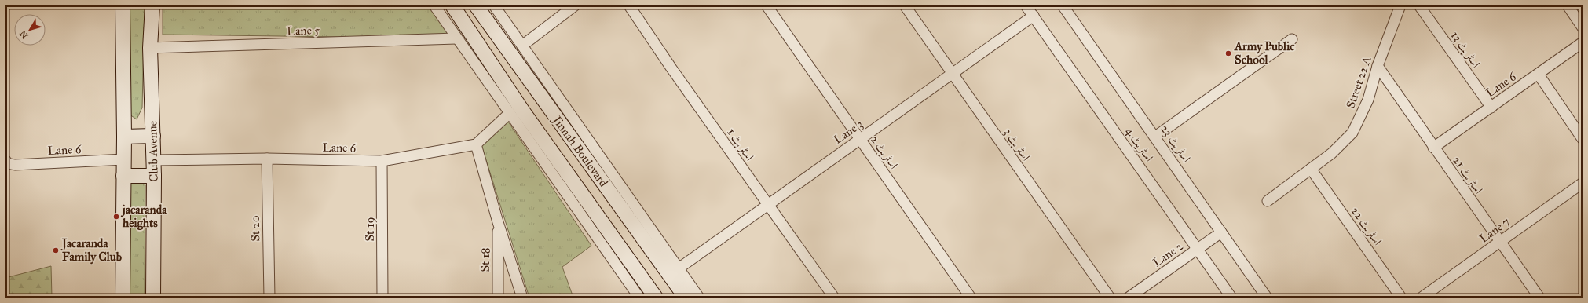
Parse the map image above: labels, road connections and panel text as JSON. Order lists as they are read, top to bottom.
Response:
{
  "streets": {
    "street": [
      "Lane 5",
      "اسٹریٹ 13",
      "Street 22 A",
      "Lane 6",
      "Lane 3",
      "اسٹریٹ 23",
      "اسٹریٹ 1",
      "اسٹریٹ 3",
      "اسٹریٹ 4",
      "Club Avenue",
      "Jinnah Boulevard",
      "اسٹریٹ 2",
      "اسٹریٹ 21",
      "اسٹریٹ 22",
      "St 20",
      "St 19",
      "Lane 7",
      "Lane 2",
      "St 18"
    ]
  },
  "crossings": [
    ["Lane 5", "Club Avenue"],
    ["اسٹریٹ 13", "Lane 6"],
    ["Street 22 A", "اسٹریٹ 21"],
    ["Street 22 A", "اسٹریٹ 22"],
    ["Lane 6", "Club Avenue"],
    ["Lane 6", "اسٹریٹ 21"],
    ["Lane 6", "St 20"],
    ["Lane 6", "St 19"],
    ["Lane 3", "اسٹریٹ 1"],
    ["Lane 3", "اسٹریٹ 3"],
    ["Lane 3", "اسٹریٹ 4"],
    ["Lane 3", "اسٹریٹ 2"],
    ["اسٹریٹ 23", "Lane 2"],
    ["اسٹریٹ 4", "Lane 2"],
    ["اسٹریٹ 21", "Lane 7"]
  ],
  "places": ["Army Public School", "jacaranda heights", "Jacaranda Family Club"],
  "north": "bottom left"
}
